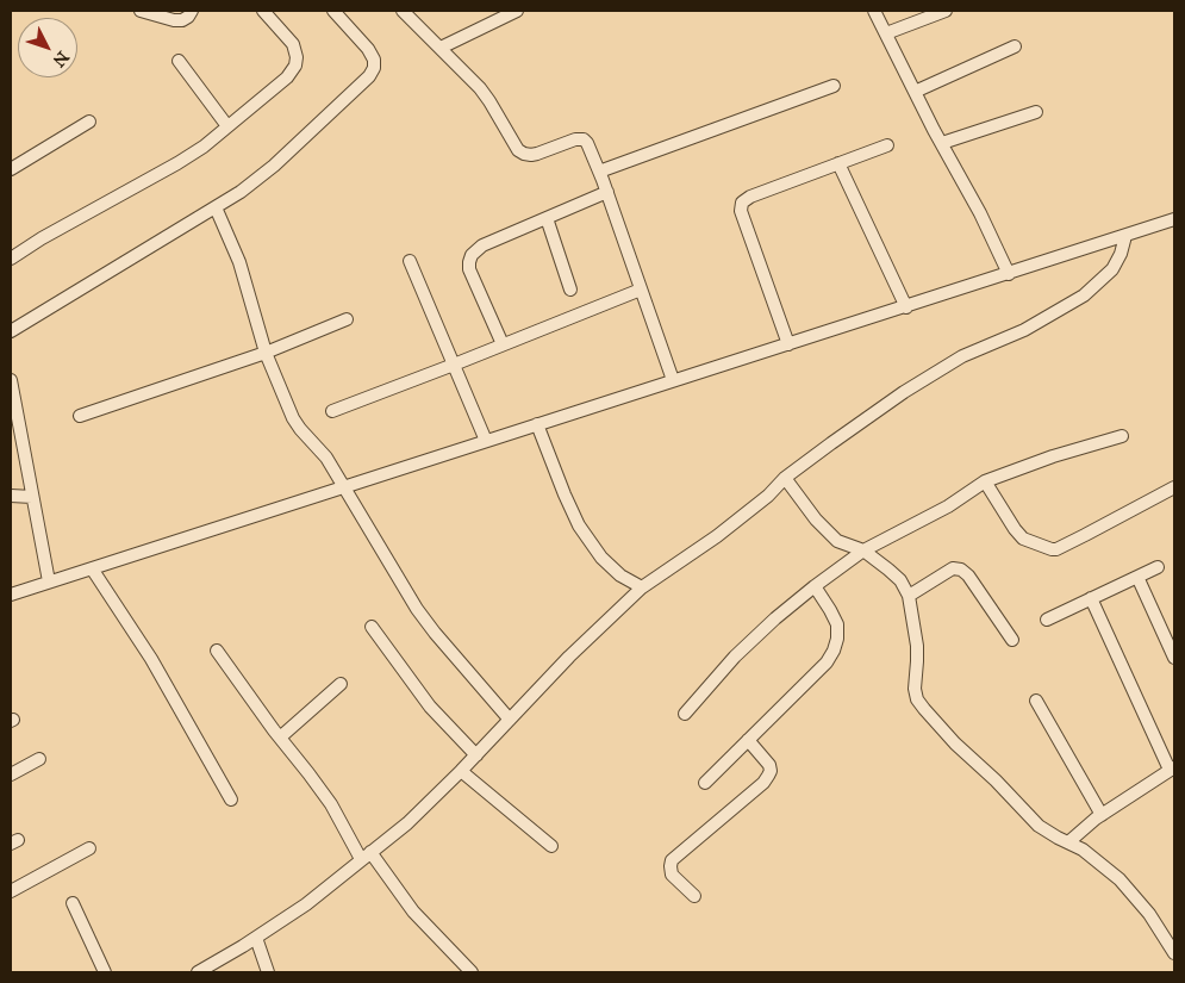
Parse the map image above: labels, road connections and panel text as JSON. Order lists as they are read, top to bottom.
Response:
{
  "north": "bottom right"
}
